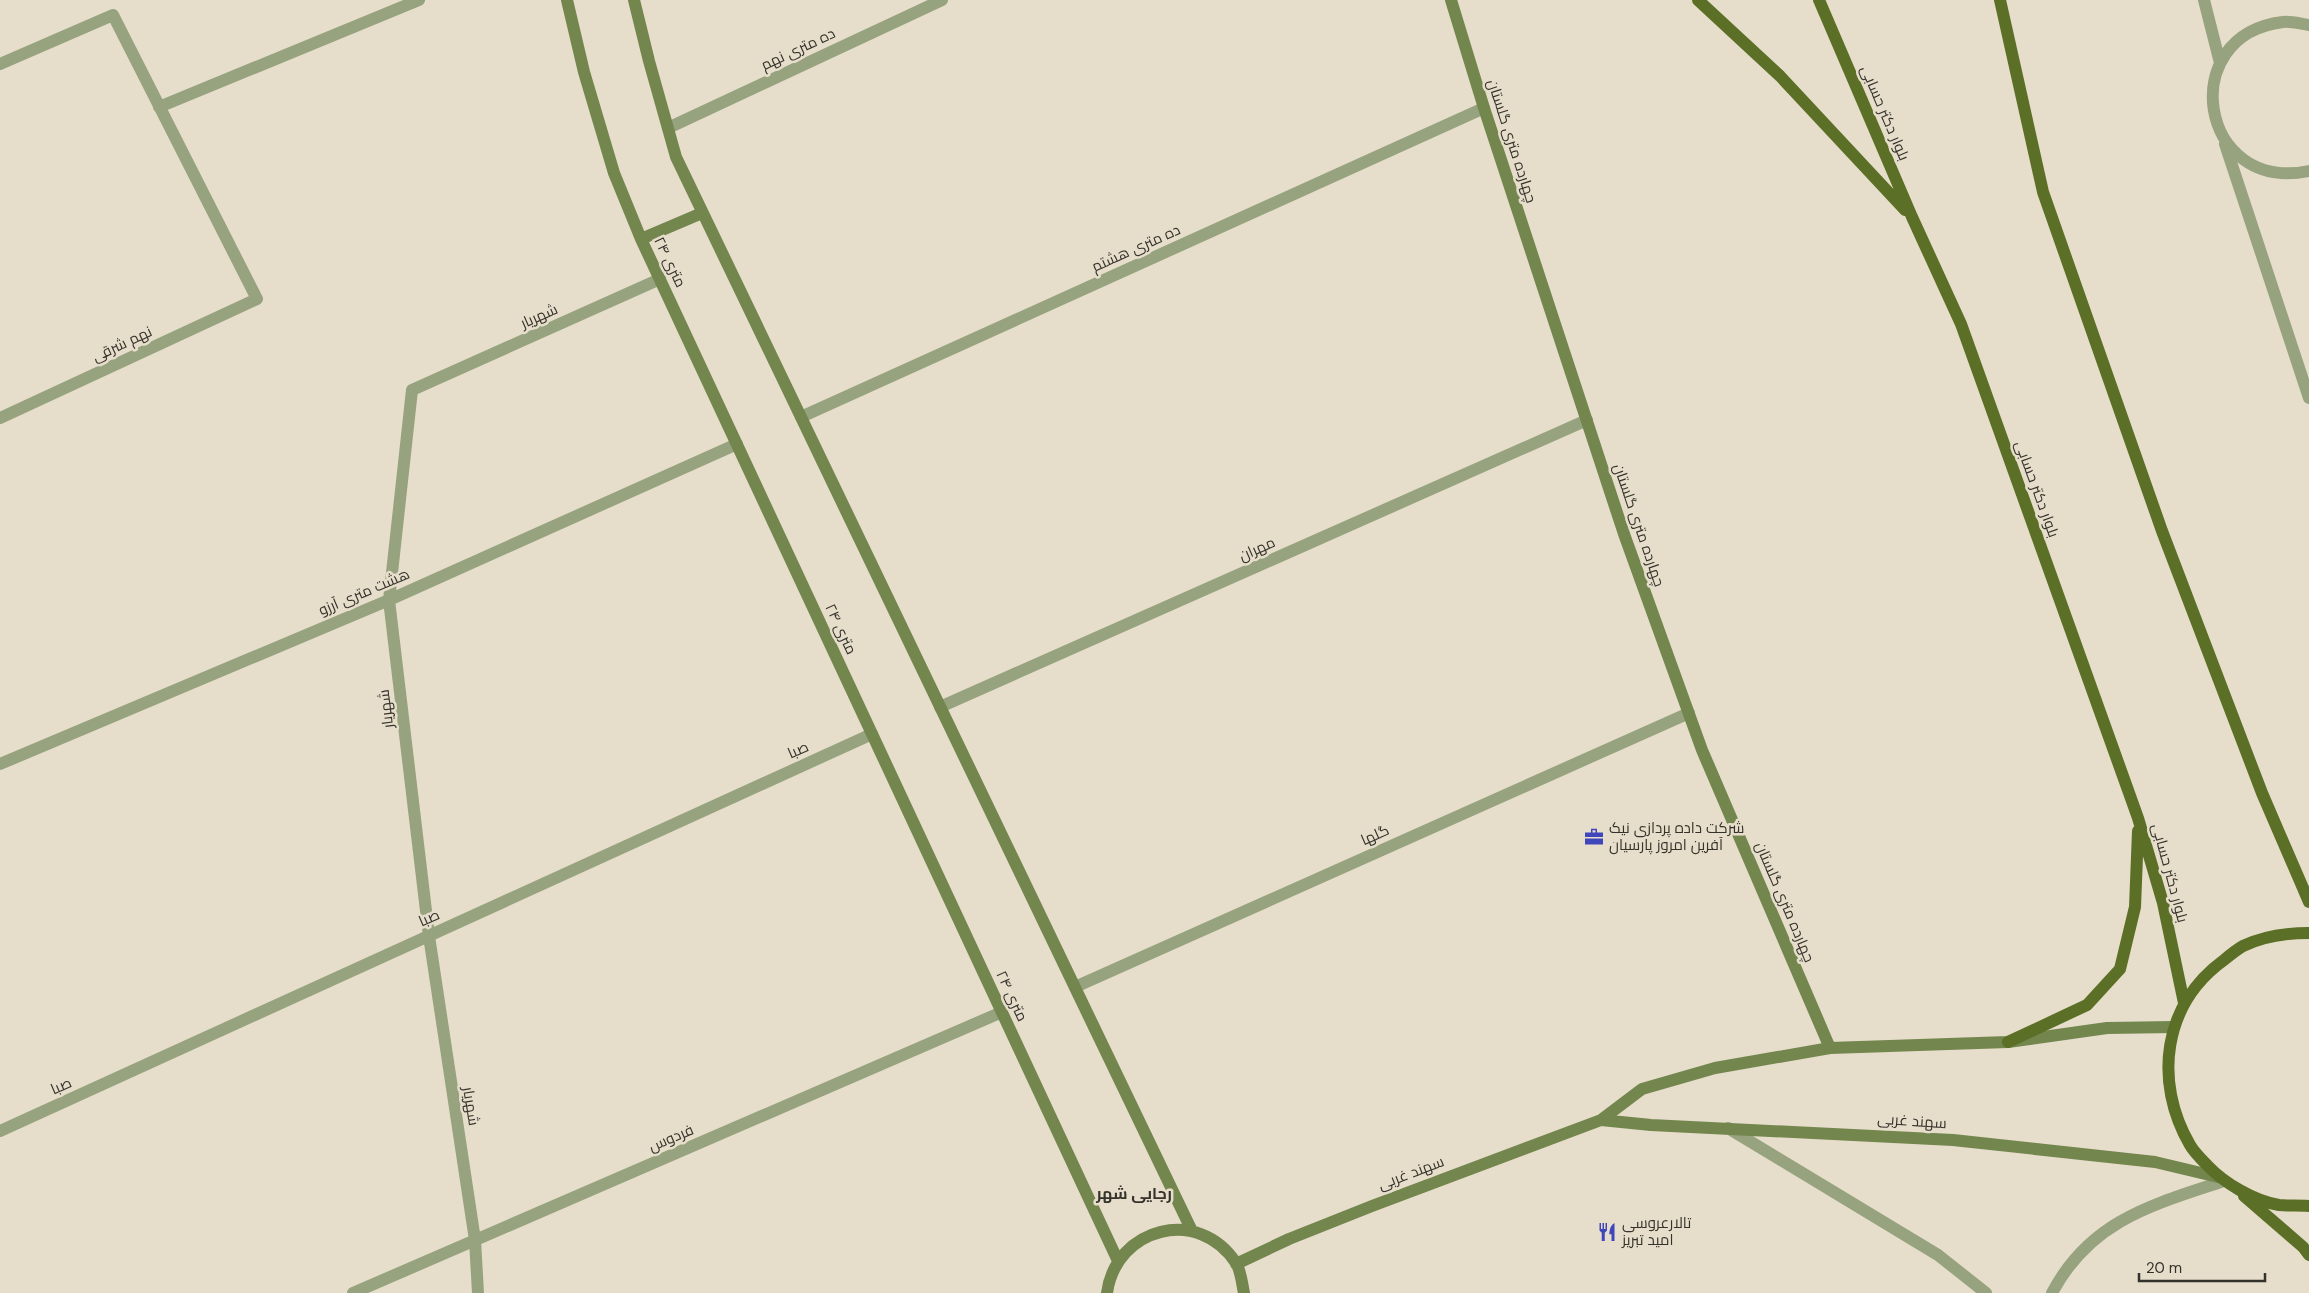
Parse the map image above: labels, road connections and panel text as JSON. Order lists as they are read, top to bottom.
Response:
{
  "streets": {
    "main road": ["بلوار دکتر حسابی"],
    "street": [
      "ده متری نهم",
      "چهارده متری گلستان",
      "ده متری هشتم",
      "۲۴ متری",
      "شهریار",
      "نهم شرقی",
      "مهران",
      "هشت متری آرزو",
      "صبا",
      "گلها",
      "سهند غربی",
      "فردوس"
    ]
  },
  "crossings": [
    ["چهارده متری گلستان", "ده متری هشتم"],
    ["چهارده متری گلستان", "مهران"],
    ["چهارده متری گلستان", "گلها"],
    ["چهارده متری گلستان", "سهند غربی"],
    ["۲۴ متری", "شهریار"],
    ["۲۴ متری", "هشت متری آرزو"],
    ["۲۴ متری", "صبا"],
    ["۲۴ متری", "فردوس"],
    ["شهریار", "هشت متری آرزو"],
    ["شهریار", "صبا"],
    ["شهریار", "فردوس"]
  ],
  "districts": ["رجایی شهر"],
  "places": {
    "office": ["شرکت داده پردازی نیک آفرین امروز پارسیان"],
    "restaurant": ["تالارعروسی امید تبریز"]
  },
  "scale_bar": "20 m"
}
